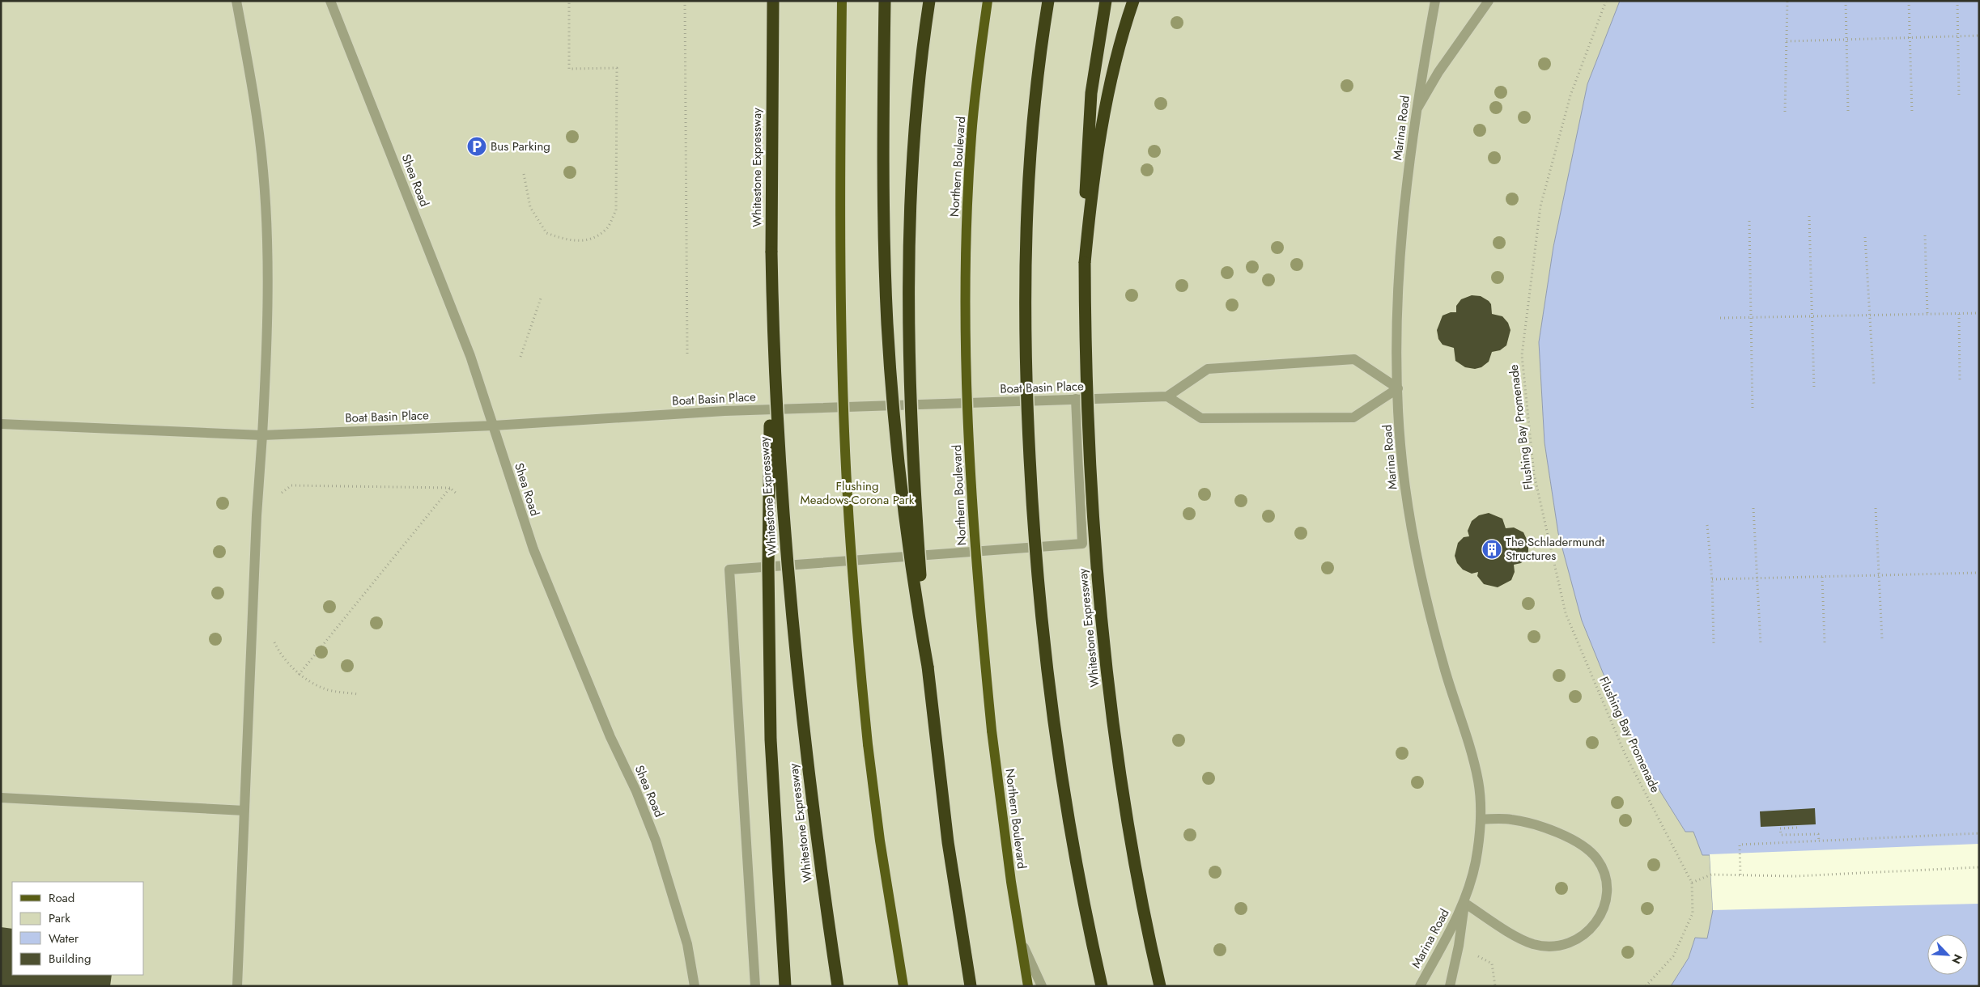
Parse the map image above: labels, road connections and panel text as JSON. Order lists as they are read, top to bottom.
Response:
{
  "streets": {
    "highway": ["Whitestone Expressway"],
    "main road": ["Northern Boulevard"],
    "street": ["Marina Road", "Shea Road", "Boat Basin Place"],
    "path": ["Flushing Bay Promenade"]
  },
  "crossings": [
    ["Shea Road", "Boat Basin Place"]
  ],
  "parks": ["Flushing Meadows-Corona Park"],
  "places": {
    "parking": ["Bus Parking"],
    "building": ["The Schladermundt Structures"]
  },
  "legend": [
    "Road",
    "Park",
    "Water",
    "Building"
  ],
  "north": "bottom right"
}
